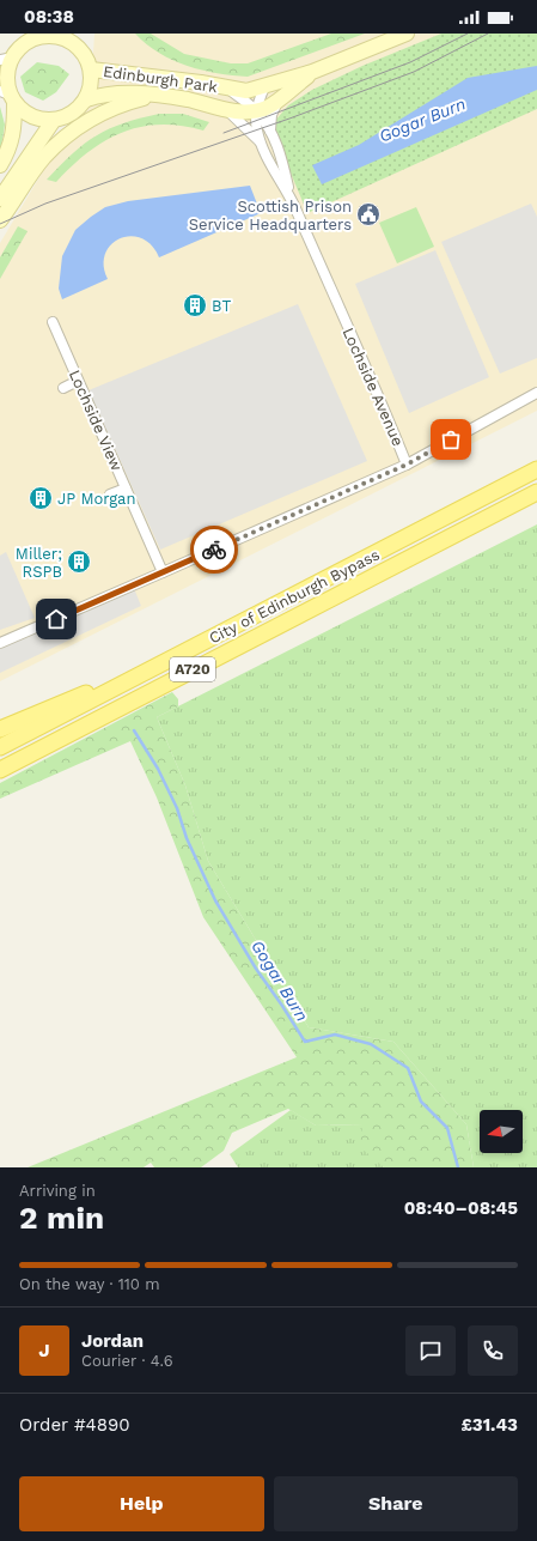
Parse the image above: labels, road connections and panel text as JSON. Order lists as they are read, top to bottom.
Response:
{
  "streets": {
    "main road": ["City of Edinburgh Bypass", "A720"],
    "street": ["Edinburgh Park", "Lochside Avenue", "Lochside View"]
  },
  "crossings": [
    ["Edinburgh Park", "Lochside Avenue"],
    ["City of Edinburgh Bypass", "A720"]
  ],
  "water": ["Gogar Burn"],
  "places": {
    "public building": ["Scottish Prison Service Headquarters"],
    "building": ["BT", "JP Morgan", "Miller; RSPB"]
  },
  "north": "left",
  "page": {
    "status": "08:38",
    "heading": ["2 min", "Arriving in", "08:40–08:45"],
    "panel": [
      "Jordan",
      "Courier · 4.6",
      "Order #4890",
      "£31.43"
    ],
    "bar": "On the way · 110 m",
    "round": "J",
    "buttons": ["Help", "Share"]
  }
}
